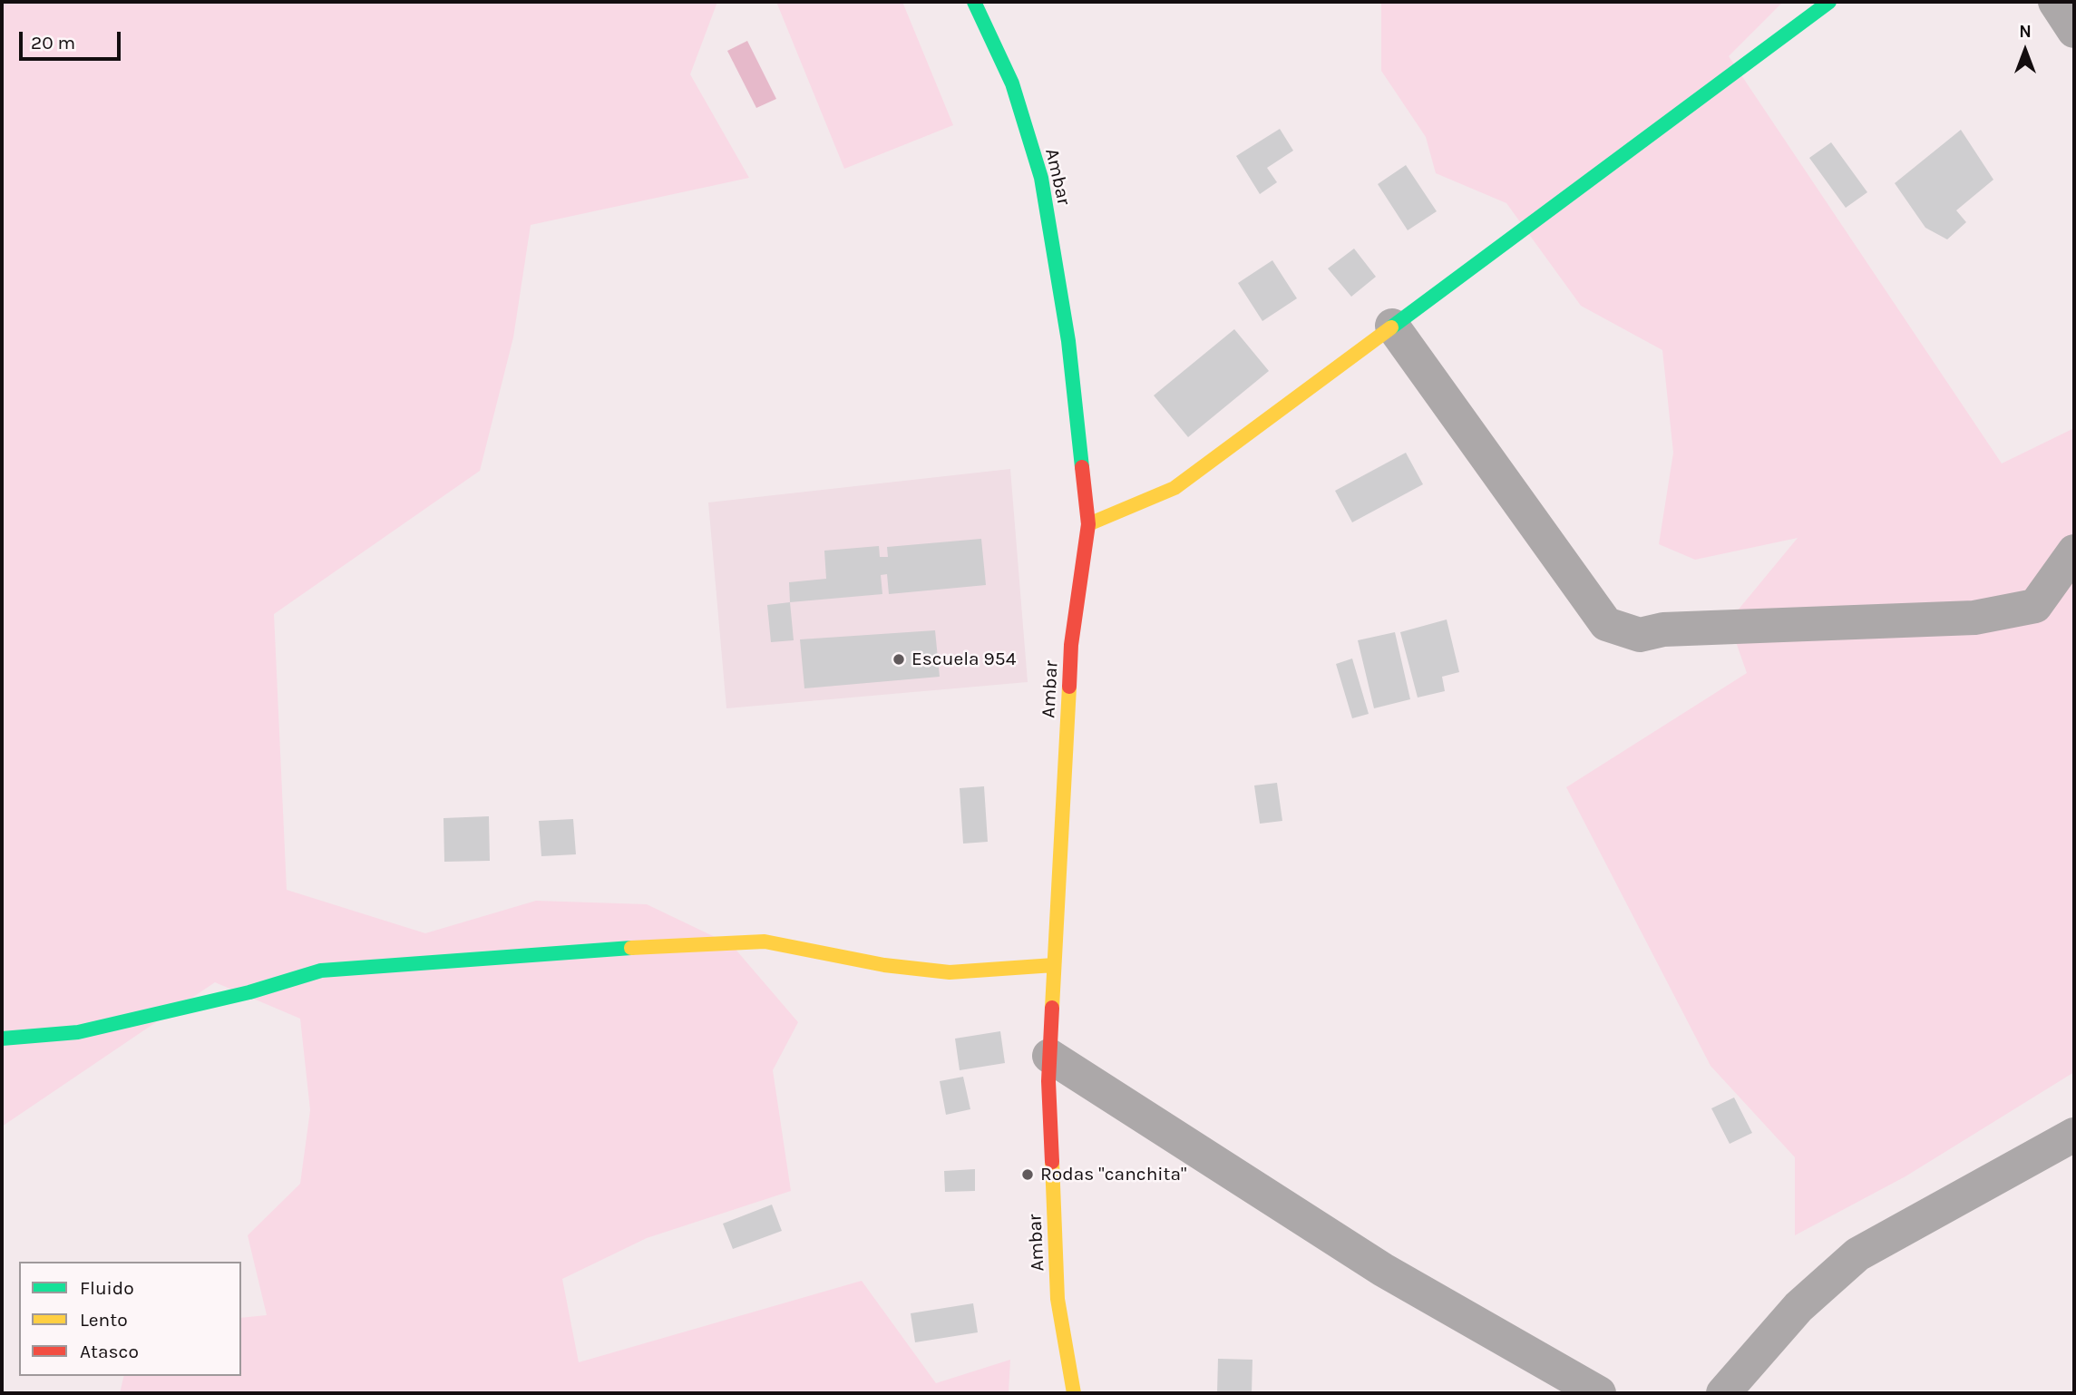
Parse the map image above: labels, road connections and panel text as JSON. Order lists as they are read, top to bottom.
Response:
{
  "streets": {
    "street": ["Ambar"]
  },
  "places": ["Escuela 954", "Rodas \"canchita\""],
  "legend": ["Fluido", "Lento", "Atasco"],
  "scale_bar": "20 m",
  "north": "top"
}
